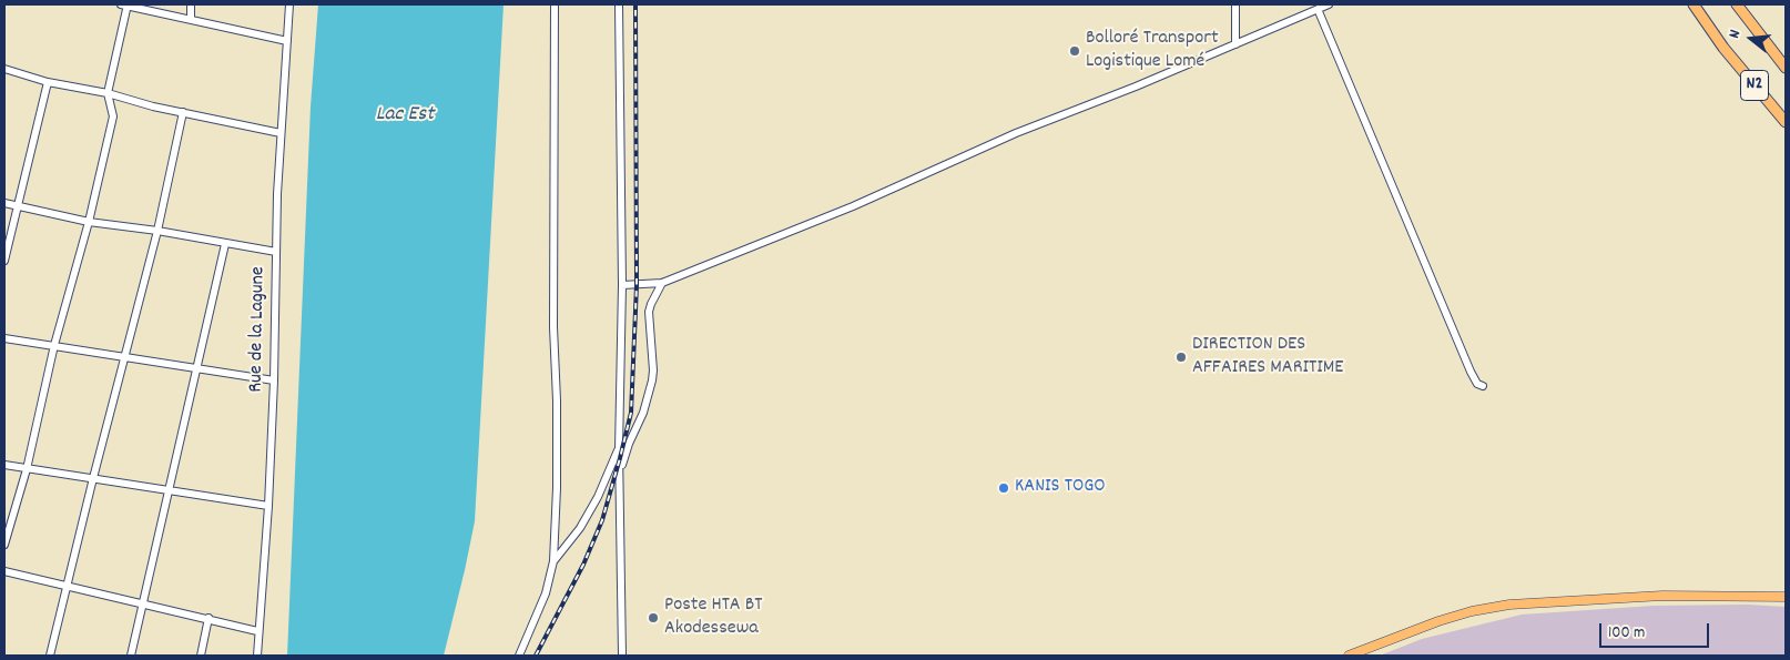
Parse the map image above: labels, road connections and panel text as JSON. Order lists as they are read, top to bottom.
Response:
{
  "streets": {
    "highway": ["N2"],
    "street": ["Rue de la Lagune"]
  },
  "water": ["Lac Est"],
  "places": [
    "Bolloré Transport Logistique Lomé",
    "DIRECTION DES AFFAIRES MARITIME",
    "KANIS TOGO",
    "Poste HTA BT Akodessewa"
  ],
  "scale_bar": "100 m",
  "north": "left"
}
